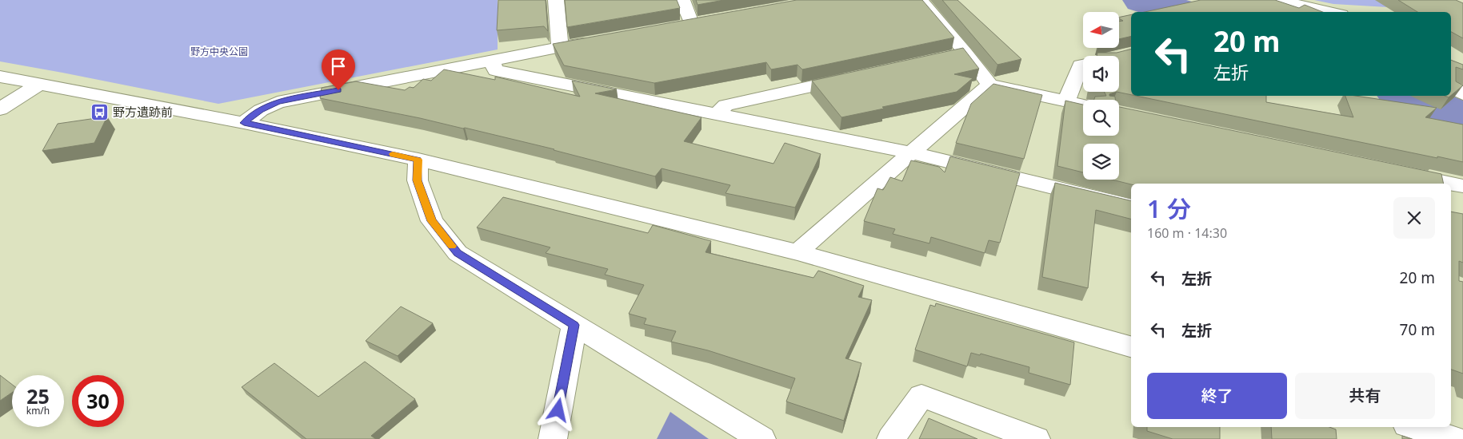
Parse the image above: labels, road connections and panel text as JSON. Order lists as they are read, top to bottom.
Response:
{
  "parks": ["野方中央公園"],
  "places": {
    "bus stop": ["野方遺跡前"]
  },
  "north": "left",
  "page": {
    "turn": ["20 m", "左折"],
    "heading": ["1 分", "160 m · 14:30"],
    "list": [
      {
        "name": "左折",
        "value": "20 m"
      },
      {
        "name": "左折",
        "value": "70 m"
      }
    ],
    "buttons": ["終了", "共有"],
    "speed": "25 km/h",
    "limit": "30"
  }
}
